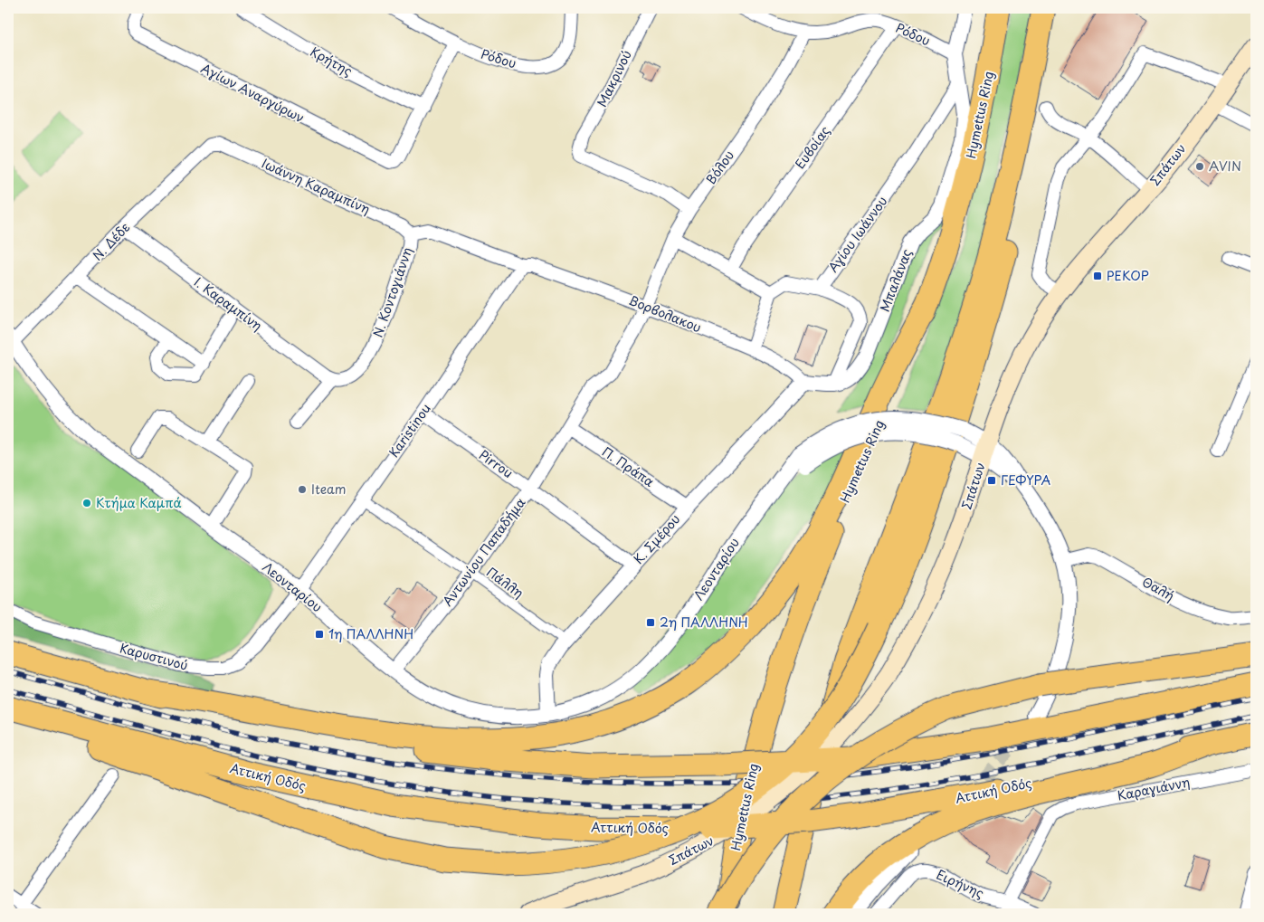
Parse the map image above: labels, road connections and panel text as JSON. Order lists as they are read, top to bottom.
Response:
{
  "streets": {
    "highway": ["Hymettus Ring", "Αττική Οδός"],
    "main road": ["Σπάτων"],
    "street": [
      "Ρόδου",
      "Κρήτης",
      "Μακρινού",
      "Αγίων Αναργύρων",
      "Ευβοίας",
      "Βόλου",
      "Ιωάννη Καραμπίνη",
      "Αγίου Ιωάννου",
      "Ν. Δέδε",
      "Μπαλάνας",
      "Ν. Koντογιάννη",
      "Ι. Καραμπίνη",
      "Βορβολακου",
      "Karistinou",
      "Pirrou",
      "Π. Πράπα",
      "Κ. Σμέρου",
      "Αντωνίου Παπαδήμα",
      "Λεονταρίου",
      "Πάλλη",
      "Θαλή",
      "Καρυστινού",
      "Καραγιάννη",
      "Ειρήνης"
    ]
  },
  "crossings": [
    ["Ρόδου", "Ευβοίας"],
    ["Ρόδου", "Βόλου"],
    ["Ρόδου", "Μπαλάνας"],
    ["Κρήτης", "Αγίων Αναργύρων"],
    ["Μακρινού", "Βόλου"],
    ["Σπάτων", "Λεονταρίου"],
    ["Βόλου", "Βορβολακου"],
    ["Βόλου", "Αντωνίου Παπαδήμα"],
    ["Ιωάννη Καραμπίνη", "Ν. Δέδε"],
    ["Ιωάννη Καραμπίνη", "Ν. Koντογιάννη"],
    ["Ιωάννη Καραμπίνη", "Βορβολακου"],
    ["Αγίου Ιωάννου", "Μπαλάνας"],
    ["Αγίου Ιωάννου", "Βορβολακου"],
    ["Αγίου Ιωάννου", "Κ. Σμέρου"],
    ["Ν. Δέδε", "Ι. Καραμπίνη"],
    ["Ν. Δέδε", "Λεονταρίου"],
    ["Μπαλάνας", "Βορβολακου"],
    ["Μπαλάνας", "Κ. Σμέρου"],
    ["Ν. Koντογιάννη", "Ι. Καραμπίνη"],
    ["Ν. Koντογιάννη", "Βορβολακου"],
    ["Βορβολακου", "Karistinou"],
    ["Βορβολακου", "Κ. Σμέρου"],
    ["Βορβολακου", "Αντωνίου Παπαδήμα"],
    ["Karistinou", "Pirrou"],
    ["Karistinou", "Λεονταρίου"],
    ["Karistinou", "Πάλλη"],
    ["Karistinou", "Καρυστινού"],
    ["Pirrou", "Κ. Σμέρου"],
    ["Pirrou", "Αντωνίου Παπαδήμα"],
    ["Π. Πράπα", "Κ. Σμέρου"],
    ["Π. Πράπα", "Αντωνίου Παπαδήμα"],
    ["Κ. Σμέρου", "Λεονταρίου"],
    ["Κ. Σμέρου", "Πάλλη"],
    ["Αντωνίου Παπαδήμα", "Λεονταρίου"],
    ["Αντωνίου Παπαδήμα", "Πάλλη"],
    ["Λεονταρίου", "Θαλή"],
    ["Λεονταρίου", "Καρυστινού"],
    ["Καραγιάννη", "Ειρήνης"]
  ],
  "places": {
    "other": ["AVIN", "Iteam", "Kτήμα Καμπά"],
    "transit": [
      "ΡΕΚΟΡ",
      "ΓΕΦΥΡΑ",
      "2η ΠΑΛΛΗΝΗ",
      "1η ΠΑΛΛΗΝΗ"
    ]
  }
}
